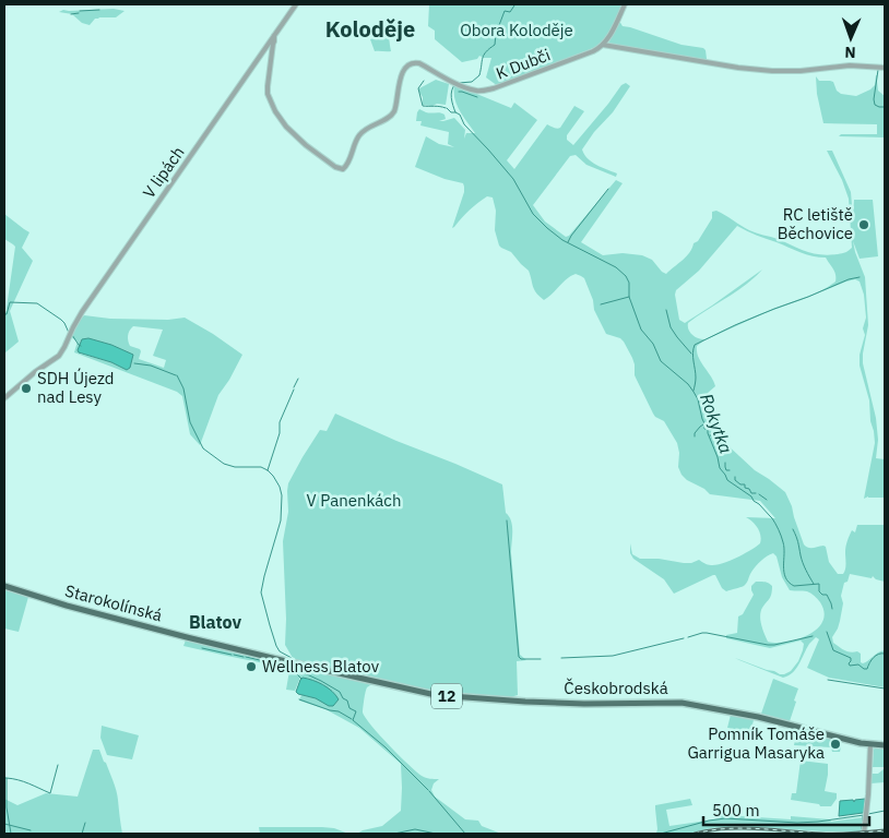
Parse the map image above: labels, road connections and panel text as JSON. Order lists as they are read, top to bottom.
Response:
{
  "streets": {
    "main road": ["Starokolínská", "Českobrodská", "12"],
    "street": ["K Dubči", "V lipách"]
  },
  "crossings": [
    ["K Dubči", "V lipách"],
    ["Starokolínská", "Českobrodská"]
  ],
  "districts": ["Koloděje", "Blatov"],
  "water": ["Rokytka"],
  "parks": ["Obora Koloděje", "V Panenkách"],
  "places": [
    "RC letiště Běchovice",
    "SDH Újezd nad Lesy",
    "Wellness Blatov",
    "Pomník Tomáše Garrigua Masaryka"
  ],
  "scale_bar": "500 m",
  "north": "bottom"
}
